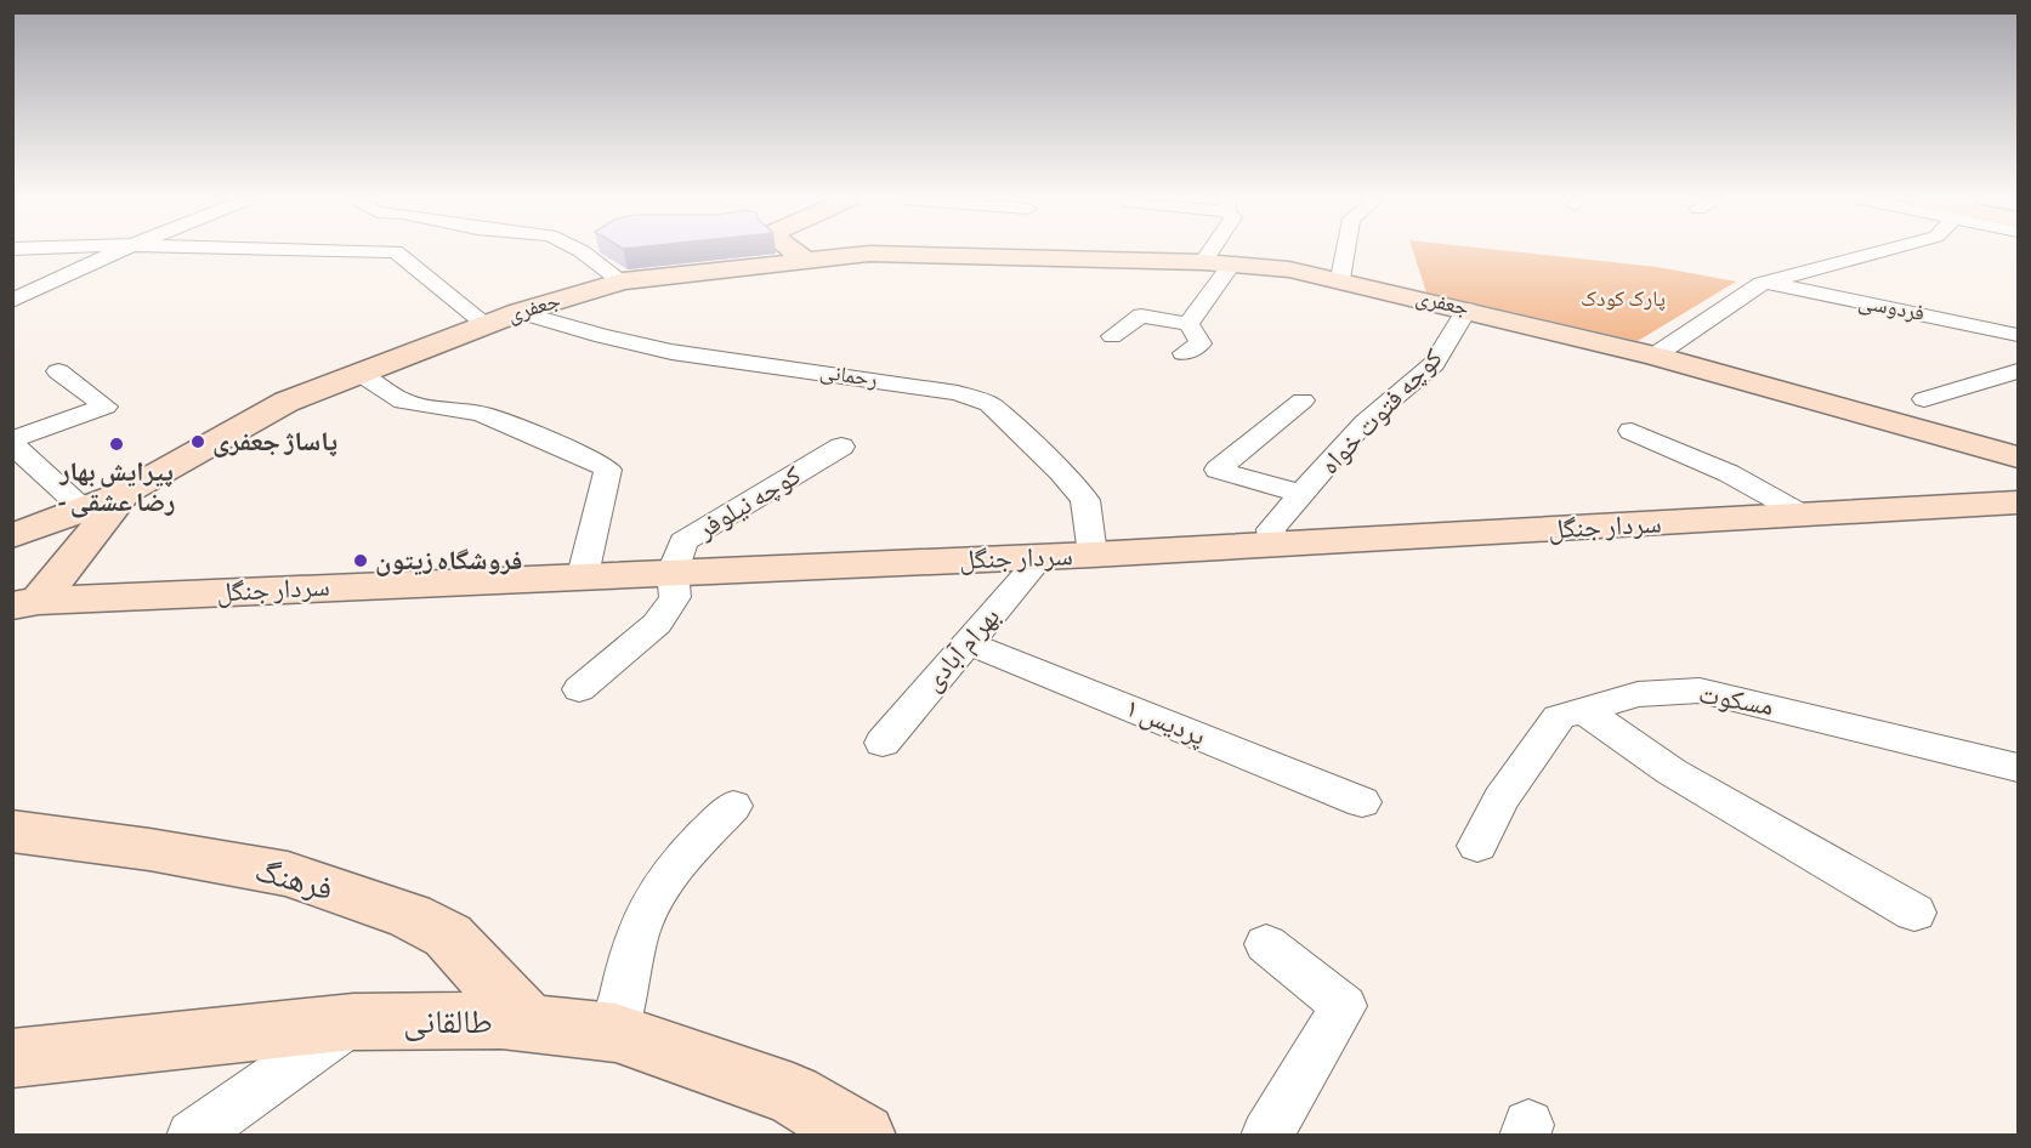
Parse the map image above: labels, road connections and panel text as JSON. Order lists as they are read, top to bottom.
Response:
{
  "streets": {
    "main road": [
      "جعفری",
      "سردار جنگل",
      "فرهنگ",
      "طالقانی"
    ],
    "street": [
      "فردوسی",
      "رحمانی",
      "کوچه فتوت خواه",
      "کوچه نیلوفر",
      "بهرام آبادی",
      "مسکوت",
      "پردیس ۱"
    ]
  },
  "crossings": [
    ["جعفری", "رحمانی"],
    ["جعفری", "کوچه فتوت خواه"],
    ["رحمانی", "سردار جنگل"],
    ["کوچه فتوت خواه", "سردار جنگل"],
    ["کوچه نیلوفر", "سردار جنگل"],
    ["سردار جنگل", "بهرام آبادی"],
    ["بهرام آبادی", "پردیس ۱"],
    ["فرهنگ", "طالقانی"]
  ],
  "parks": ["پارک کودک"],
  "places": ["پاساژ جعفری", "پیرایش بهار - رضا عشقی", "فروشگاه زیتون"]
}
